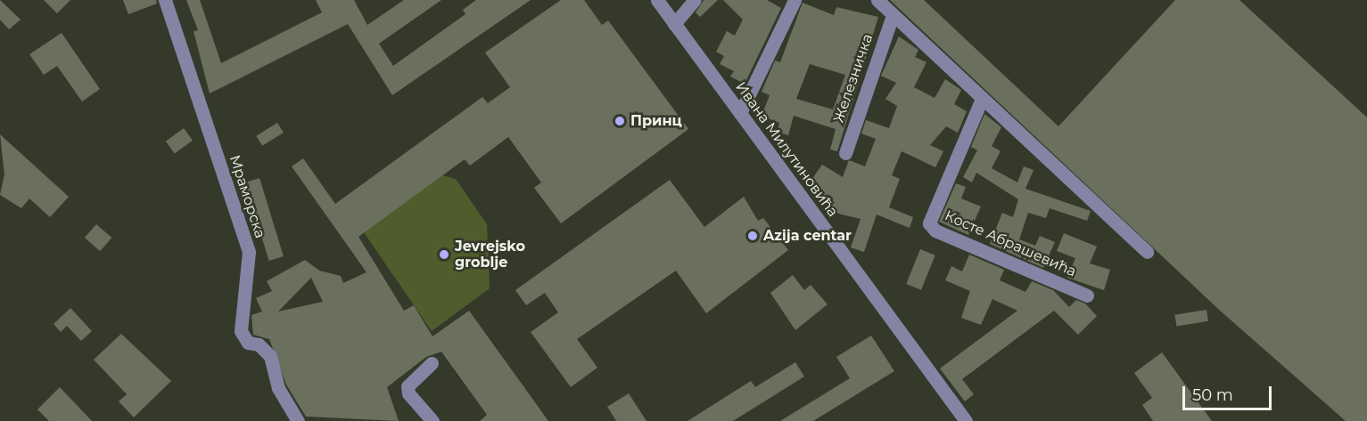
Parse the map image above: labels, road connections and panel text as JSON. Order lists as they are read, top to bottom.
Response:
{
  "streets": {
    "street": [
      "Железничка",
      "Ивана Милутиновића",
      "Мраморска",
      "Косте Абрашевића"
    ]
  },
  "places": ["Принц", "Azija centar", "Jevrejsko groblje"],
  "scale_bar": "50 m"
}
